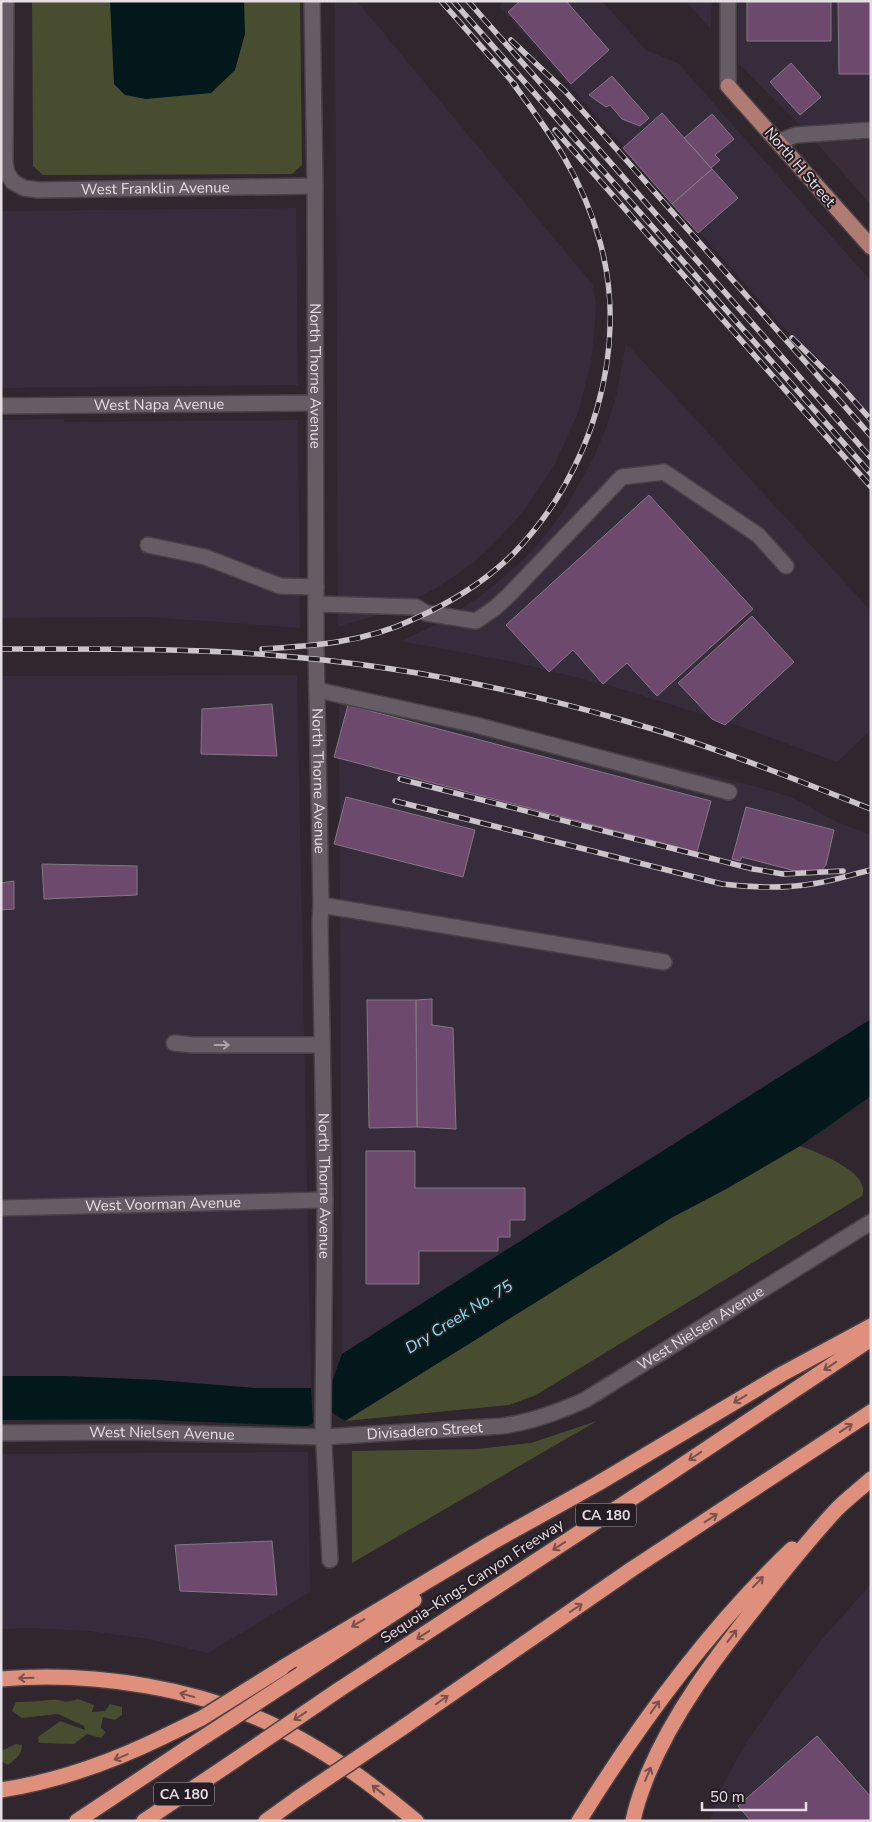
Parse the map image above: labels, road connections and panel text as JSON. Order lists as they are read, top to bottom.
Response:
{
  "streets": {
    "highway": ["CA 180", "Sequoia–Kings Canyon Freeway"],
    "main road": ["North H Street"],
    "street": [
      "West Franklin Avenue",
      "North Thorne Avenue",
      "West Napa Avenue",
      "West Voorman Avenue",
      "West Nielsen Avenue",
      "Divisadero Street"
    ]
  },
  "crossings": [
    ["West Franklin Avenue", "North Thorne Avenue"],
    ["North Thorne Avenue", "West Napa Avenue"],
    ["North Thorne Avenue", "West Voorman Avenue"],
    ["North Thorne Avenue", "West Nielsen Avenue"],
    ["North Thorne Avenue", "Divisadero Street"],
    ["West Nielsen Avenue", "Divisadero Street"]
  ],
  "water": ["Dry Creek No. 75"],
  "scale_bar": "50 m"
}
